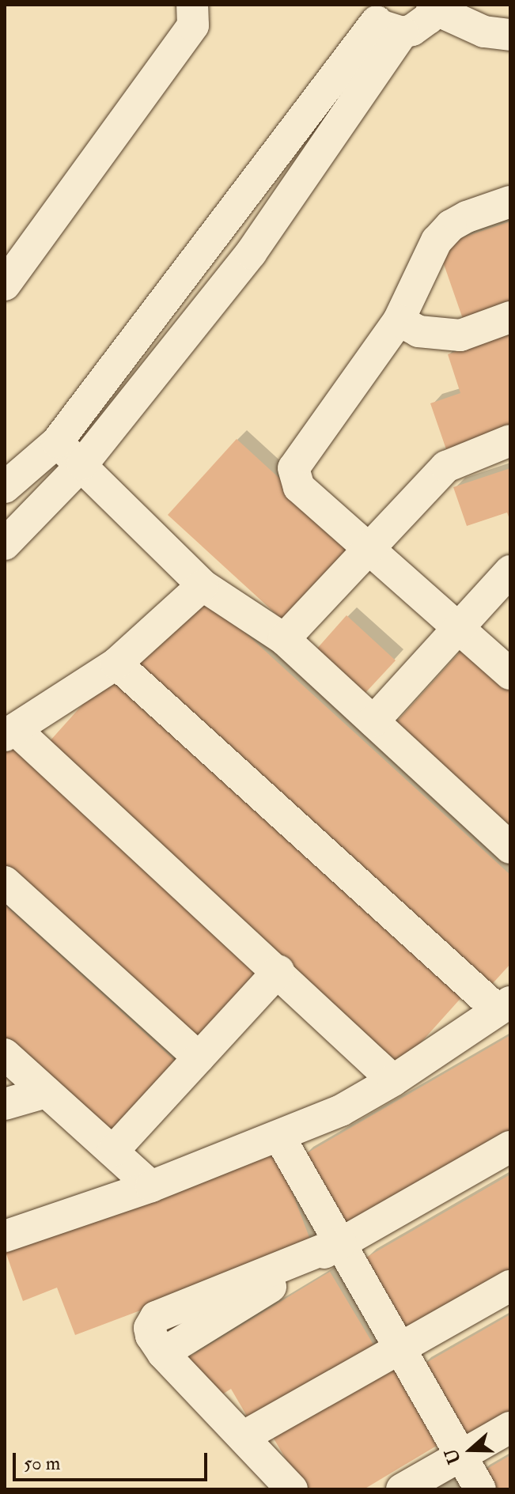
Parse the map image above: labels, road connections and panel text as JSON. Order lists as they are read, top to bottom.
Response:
{
  "scale_bar": "50 m",
  "north": "left"
}
